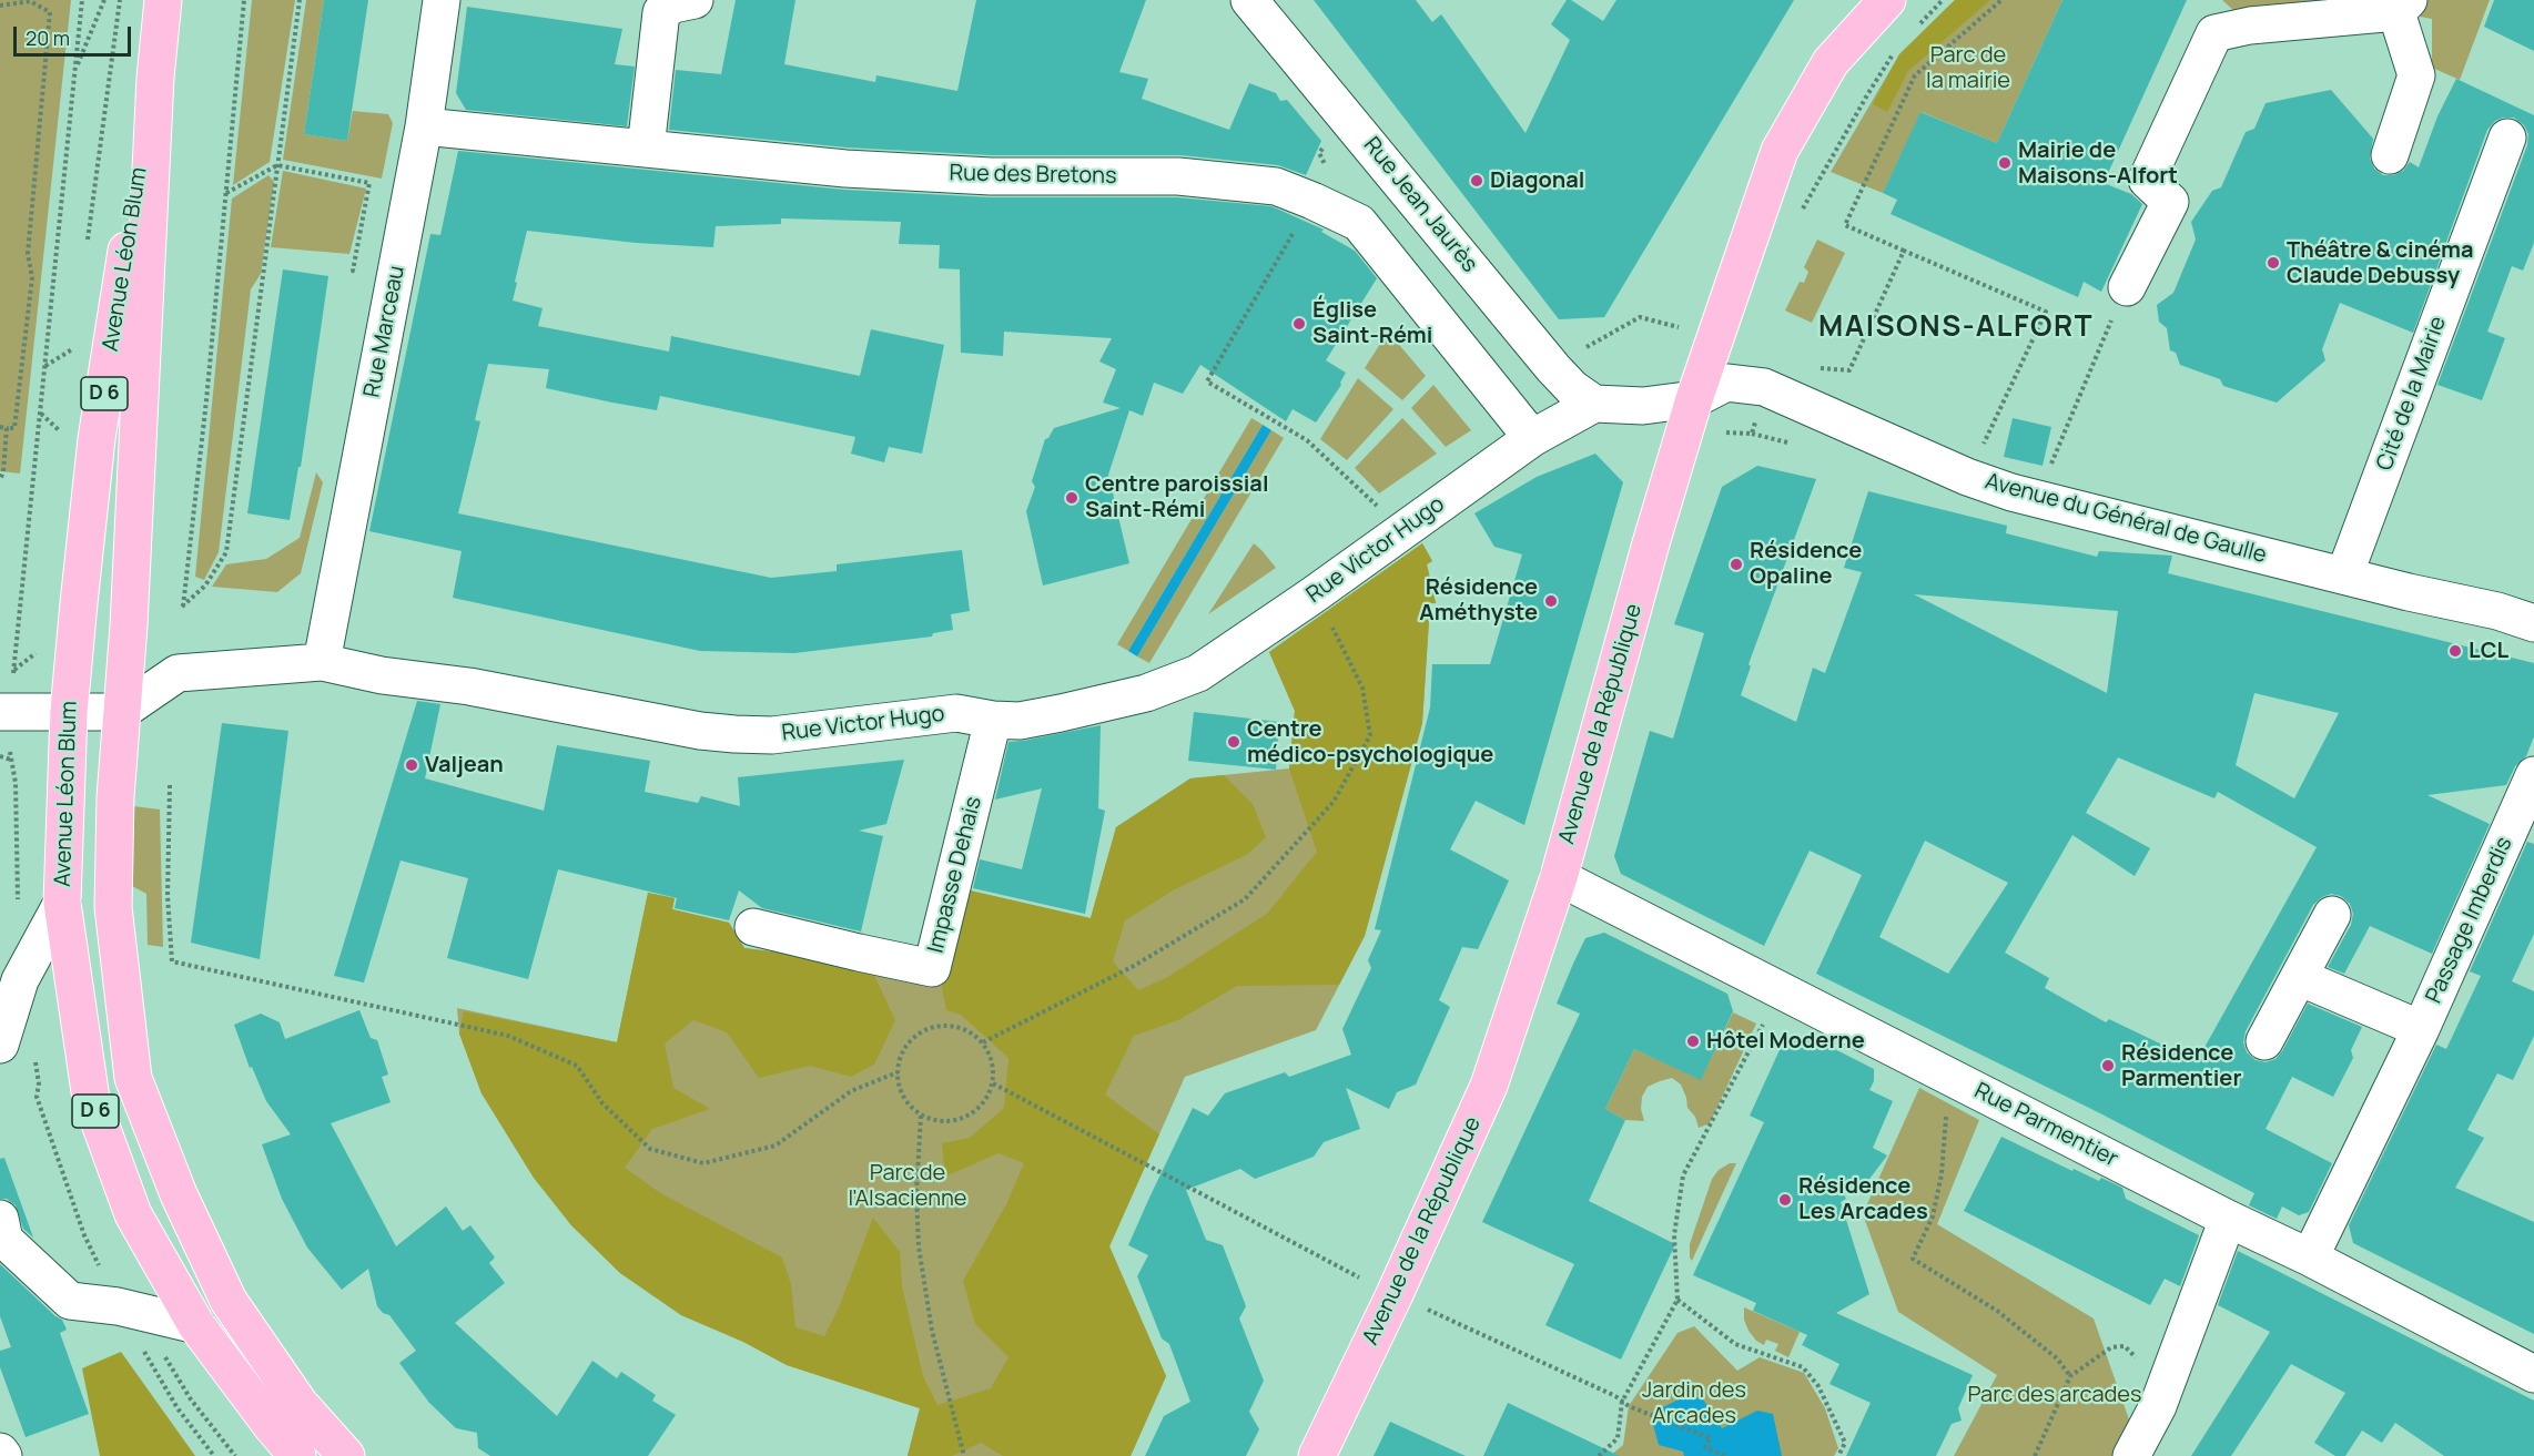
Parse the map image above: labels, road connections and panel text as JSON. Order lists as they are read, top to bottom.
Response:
{
  "streets": {
    "main road": ["Avenue Léon Blum", "D 6", "Avenue de la République"],
    "street": [
      "Rue des Bretons",
      "Rue Jean Jaurès",
      "Rue Marceau",
      "Cité de la Mairie",
      "Avenue du Général de Gaulle",
      "Rue Victor Hugo",
      "Impasse Dehais",
      "Passage Imberdis",
      "Rue Parmentier"
    ]
  },
  "crossings": [
    ["Rue des Bretons", "Rue Marceau"],
    ["Rue des Bretons", "Rue Victor Hugo"],
    ["Rue Jean Jaurès", "Rue Victor Hugo"],
    ["Avenue Léon Blum", "Rue Victor Hugo"],
    ["Rue Marceau", "Rue Victor Hugo"],
    ["Cité de la Mairie", "Avenue du Général de Gaulle"],
    ["Avenue du Général de Gaulle", "Avenue de la République"],
    ["Rue Victor Hugo", "Impasse Dehais"],
    ["Avenue de la République", "Rue Parmentier"],
    ["Passage Imberdis", "Rue Parmentier"]
  ],
  "districts": ["MAISONS-ALFORT"],
  "parks": [
    "Parc de la mairie",
    "Parc de l'Alsacienne",
    "Jardin des Arcades",
    "Parc des arcades"
  ],
  "places": [
    "Mairie de Maisons-Alfort",
    "Diagonal",
    "Théâtre & cinéma Claude Debussy",
    "Église Saint-Rémi",
    "Centre paroissial Saint-Rémi",
    "Résidence Opaline",
    "Résidence Améthyste",
    "LCL",
    "Centre médico-psychologique",
    "Valjean",
    "Hôtel Moderne",
    "Résidence Parmentier",
    "Résidence Les Arcades"
  ],
  "scale_bar": "20 m"
}
